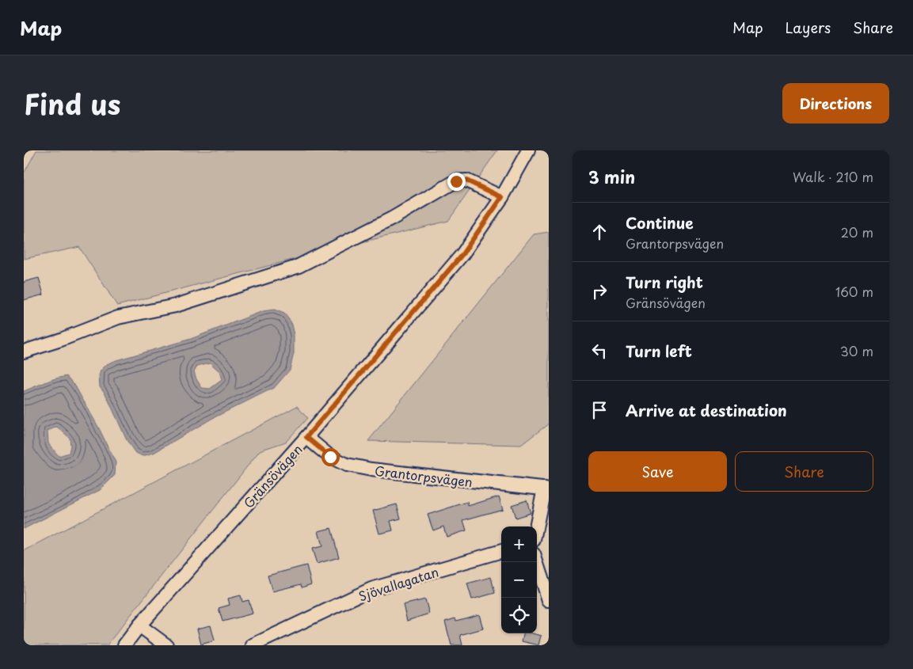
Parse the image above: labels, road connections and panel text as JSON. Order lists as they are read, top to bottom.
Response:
{
  "streets": {
    "street": ["Gränsövägen", "Grantorpsvägen", "Sjövallagatan"]
  },
  "crossings": [
    ["Gränsövägen", "Grantorpsvägen"]
  ],
  "page": {
    "header": "Map",
    "nav": ["Map", "Layers", "Share"],
    "title": "Find us",
    "buttons": [
      "Directions",
      ["Save", "Share"]
    ],
    "heading": ["3 min", "Walk · 210 m"],
    "list": [
      ["Continue", "Grantorpsvägen", "20 m"],
      ["Turn right", "Gränsövägen", "160 m"],
      ["Turn left", "30 m"],
      "Arrive at destination"
    ],
    "map_buttons": ["+", "−"]
  }
}
